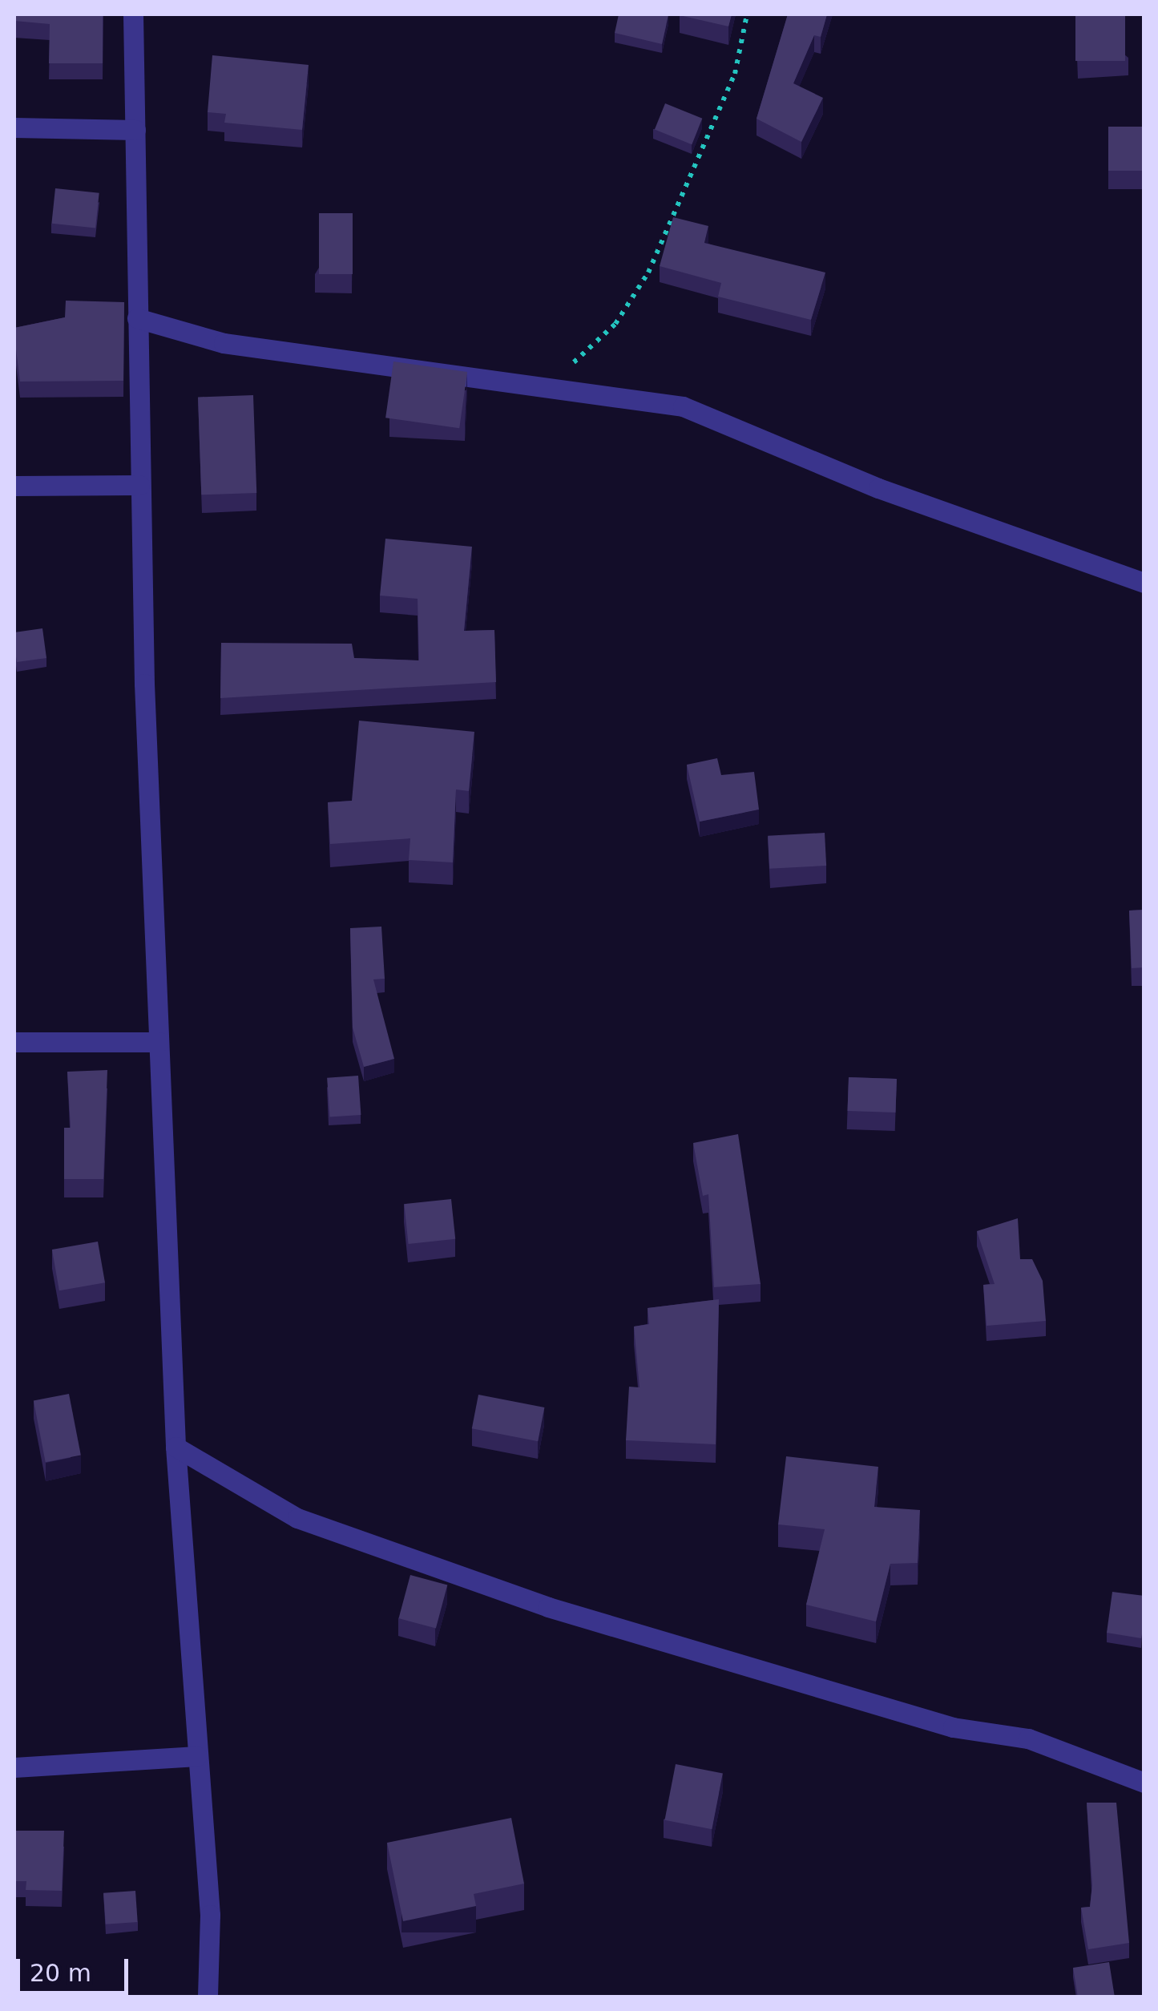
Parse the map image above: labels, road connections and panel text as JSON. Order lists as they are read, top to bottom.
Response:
{
  "scale_bar": "20 m"
}
